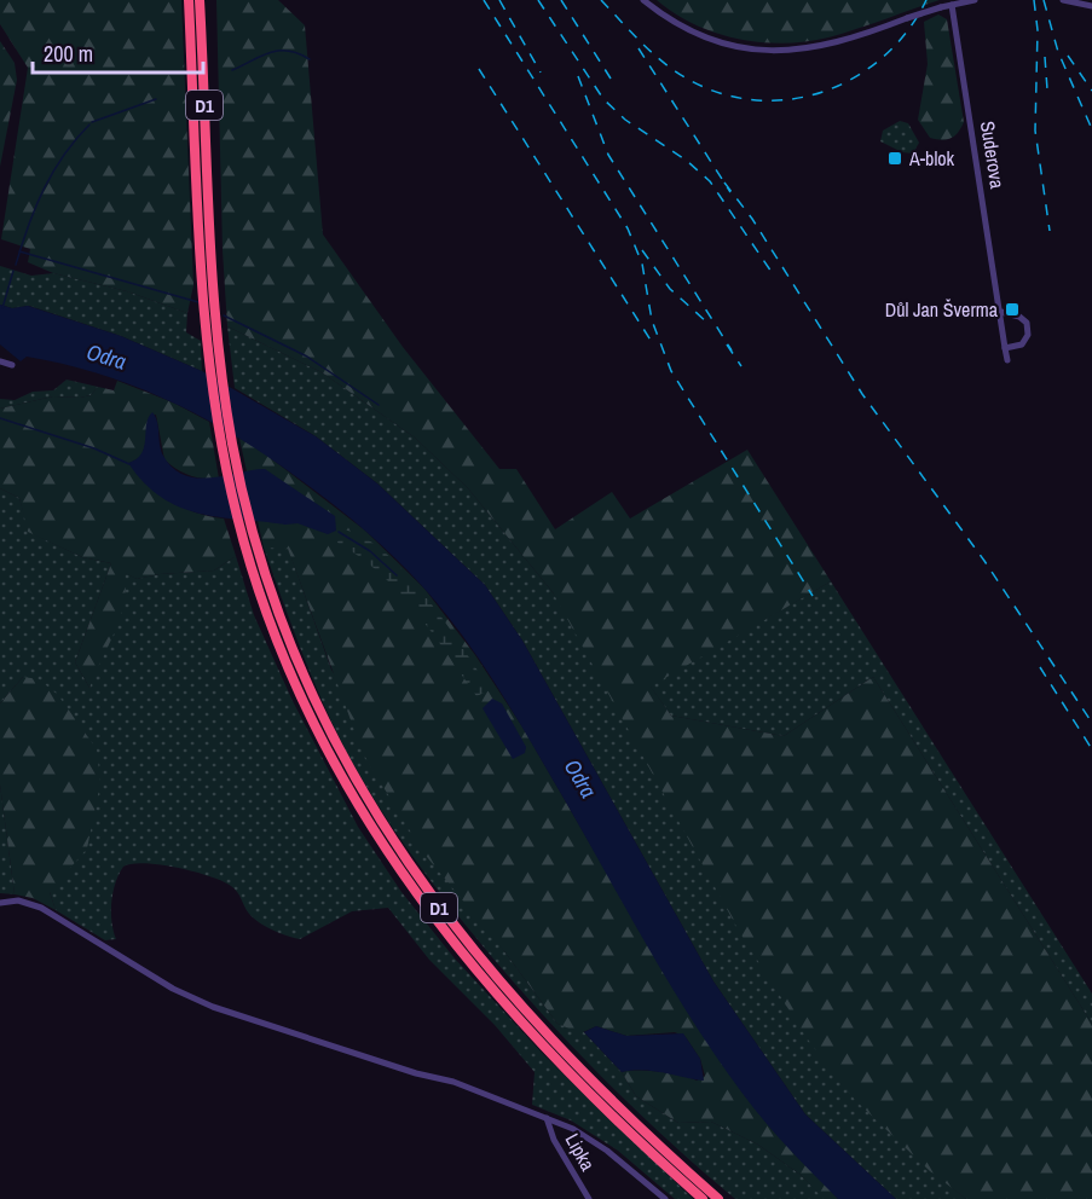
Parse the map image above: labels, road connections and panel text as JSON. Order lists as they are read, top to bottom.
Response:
{
  "streets": {
    "highway": ["D1"],
    "street": ["Suderova", "Lipka"]
  },
  "water": ["Odra"],
  "places": {
    "transit": ["A-blok", "Důl Jan Šverma"]
  },
  "scale_bar": "200 m"
}
